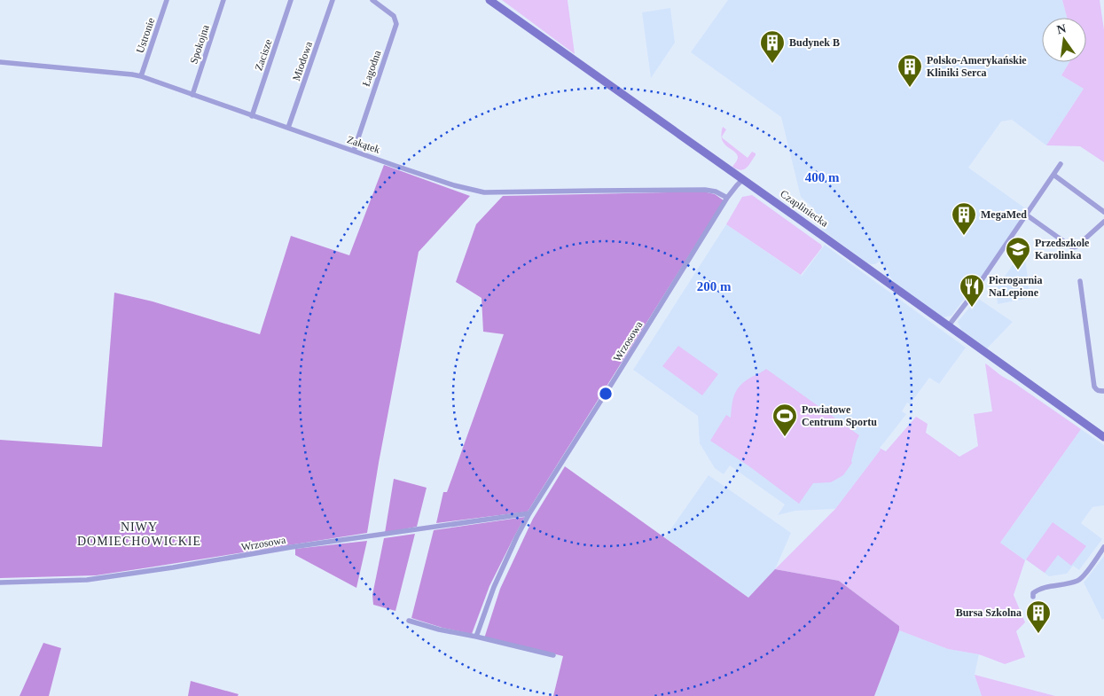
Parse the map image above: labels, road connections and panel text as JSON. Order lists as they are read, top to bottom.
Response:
{
  "streets": {
    "main road": ["Czapliniecka"],
    "street": [
      "Ustronie",
      "Spokojna",
      "Zacisze",
      "Miodowa",
      "Łagodna",
      "Zakątek",
      "Wrzosowa"
    ]
  },
  "crossings": [
    ["Ustronie", "Zakątek"],
    ["Spokojna", "Zakątek"],
    ["Zacisze", "Zakątek"],
    ["Miodowa", "Zakątek"],
    ["Łagodna", "Zakątek"],
    ["Zakątek", "Wrzosowa"],
    ["Czapliniecka", "Wrzosowa"]
  ],
  "districts": ["NIWY DOMIECHOWICKIE"],
  "places": {
    "building": [
      "Budynek B",
      "Polsko-Amerykańskie Kliniki Serca",
      "MegaMed",
      "Bursa Szkolna"
    ],
    "school or university": ["Przedszkole Karolinka"],
    "restaurant": ["Pierogarnia NaLepione"],
    "sports": ["Powiatowe Centrum Sportu"]
  },
  "north": "top",
  "rings": ["400 m", "200 m"]
}
